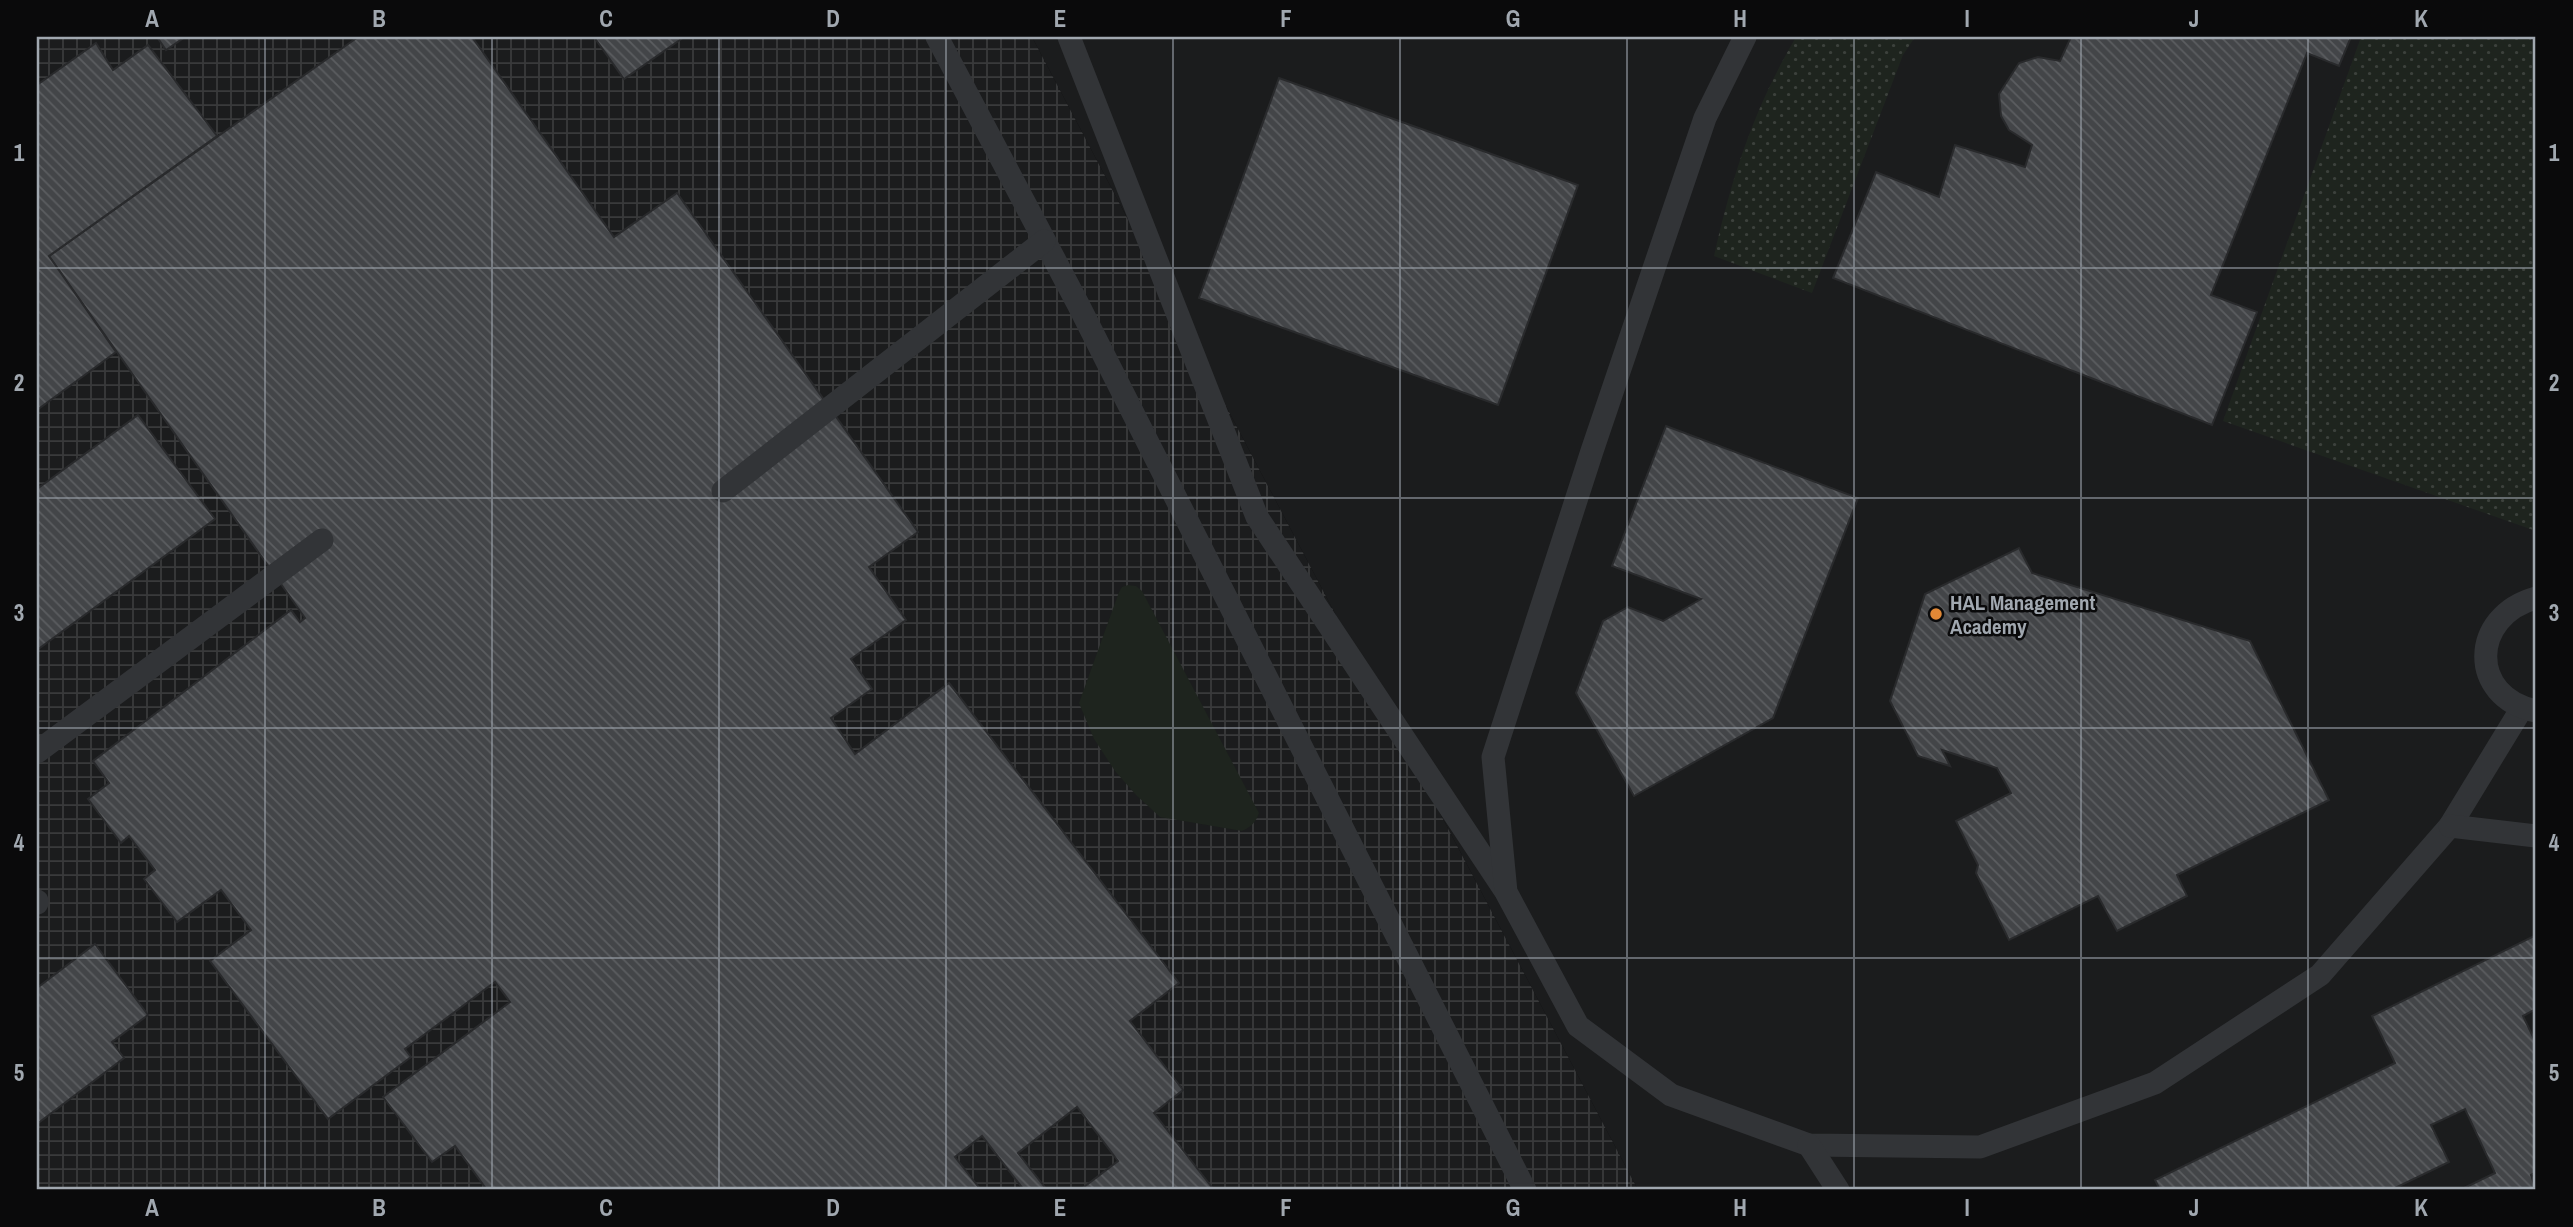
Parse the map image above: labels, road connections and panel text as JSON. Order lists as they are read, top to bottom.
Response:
{
  "places": ["HAL Management Academy"],
  "grid": {
    "columns": [
      "A",
      "B",
      "C",
      "D",
      "E",
      "F",
      "G",
      "H",
      "I",
      "J",
      "K"
    ],
    "rows": [
      "1",
      "2",
      "3",
      "4",
      "5"
    ]
  }
}
